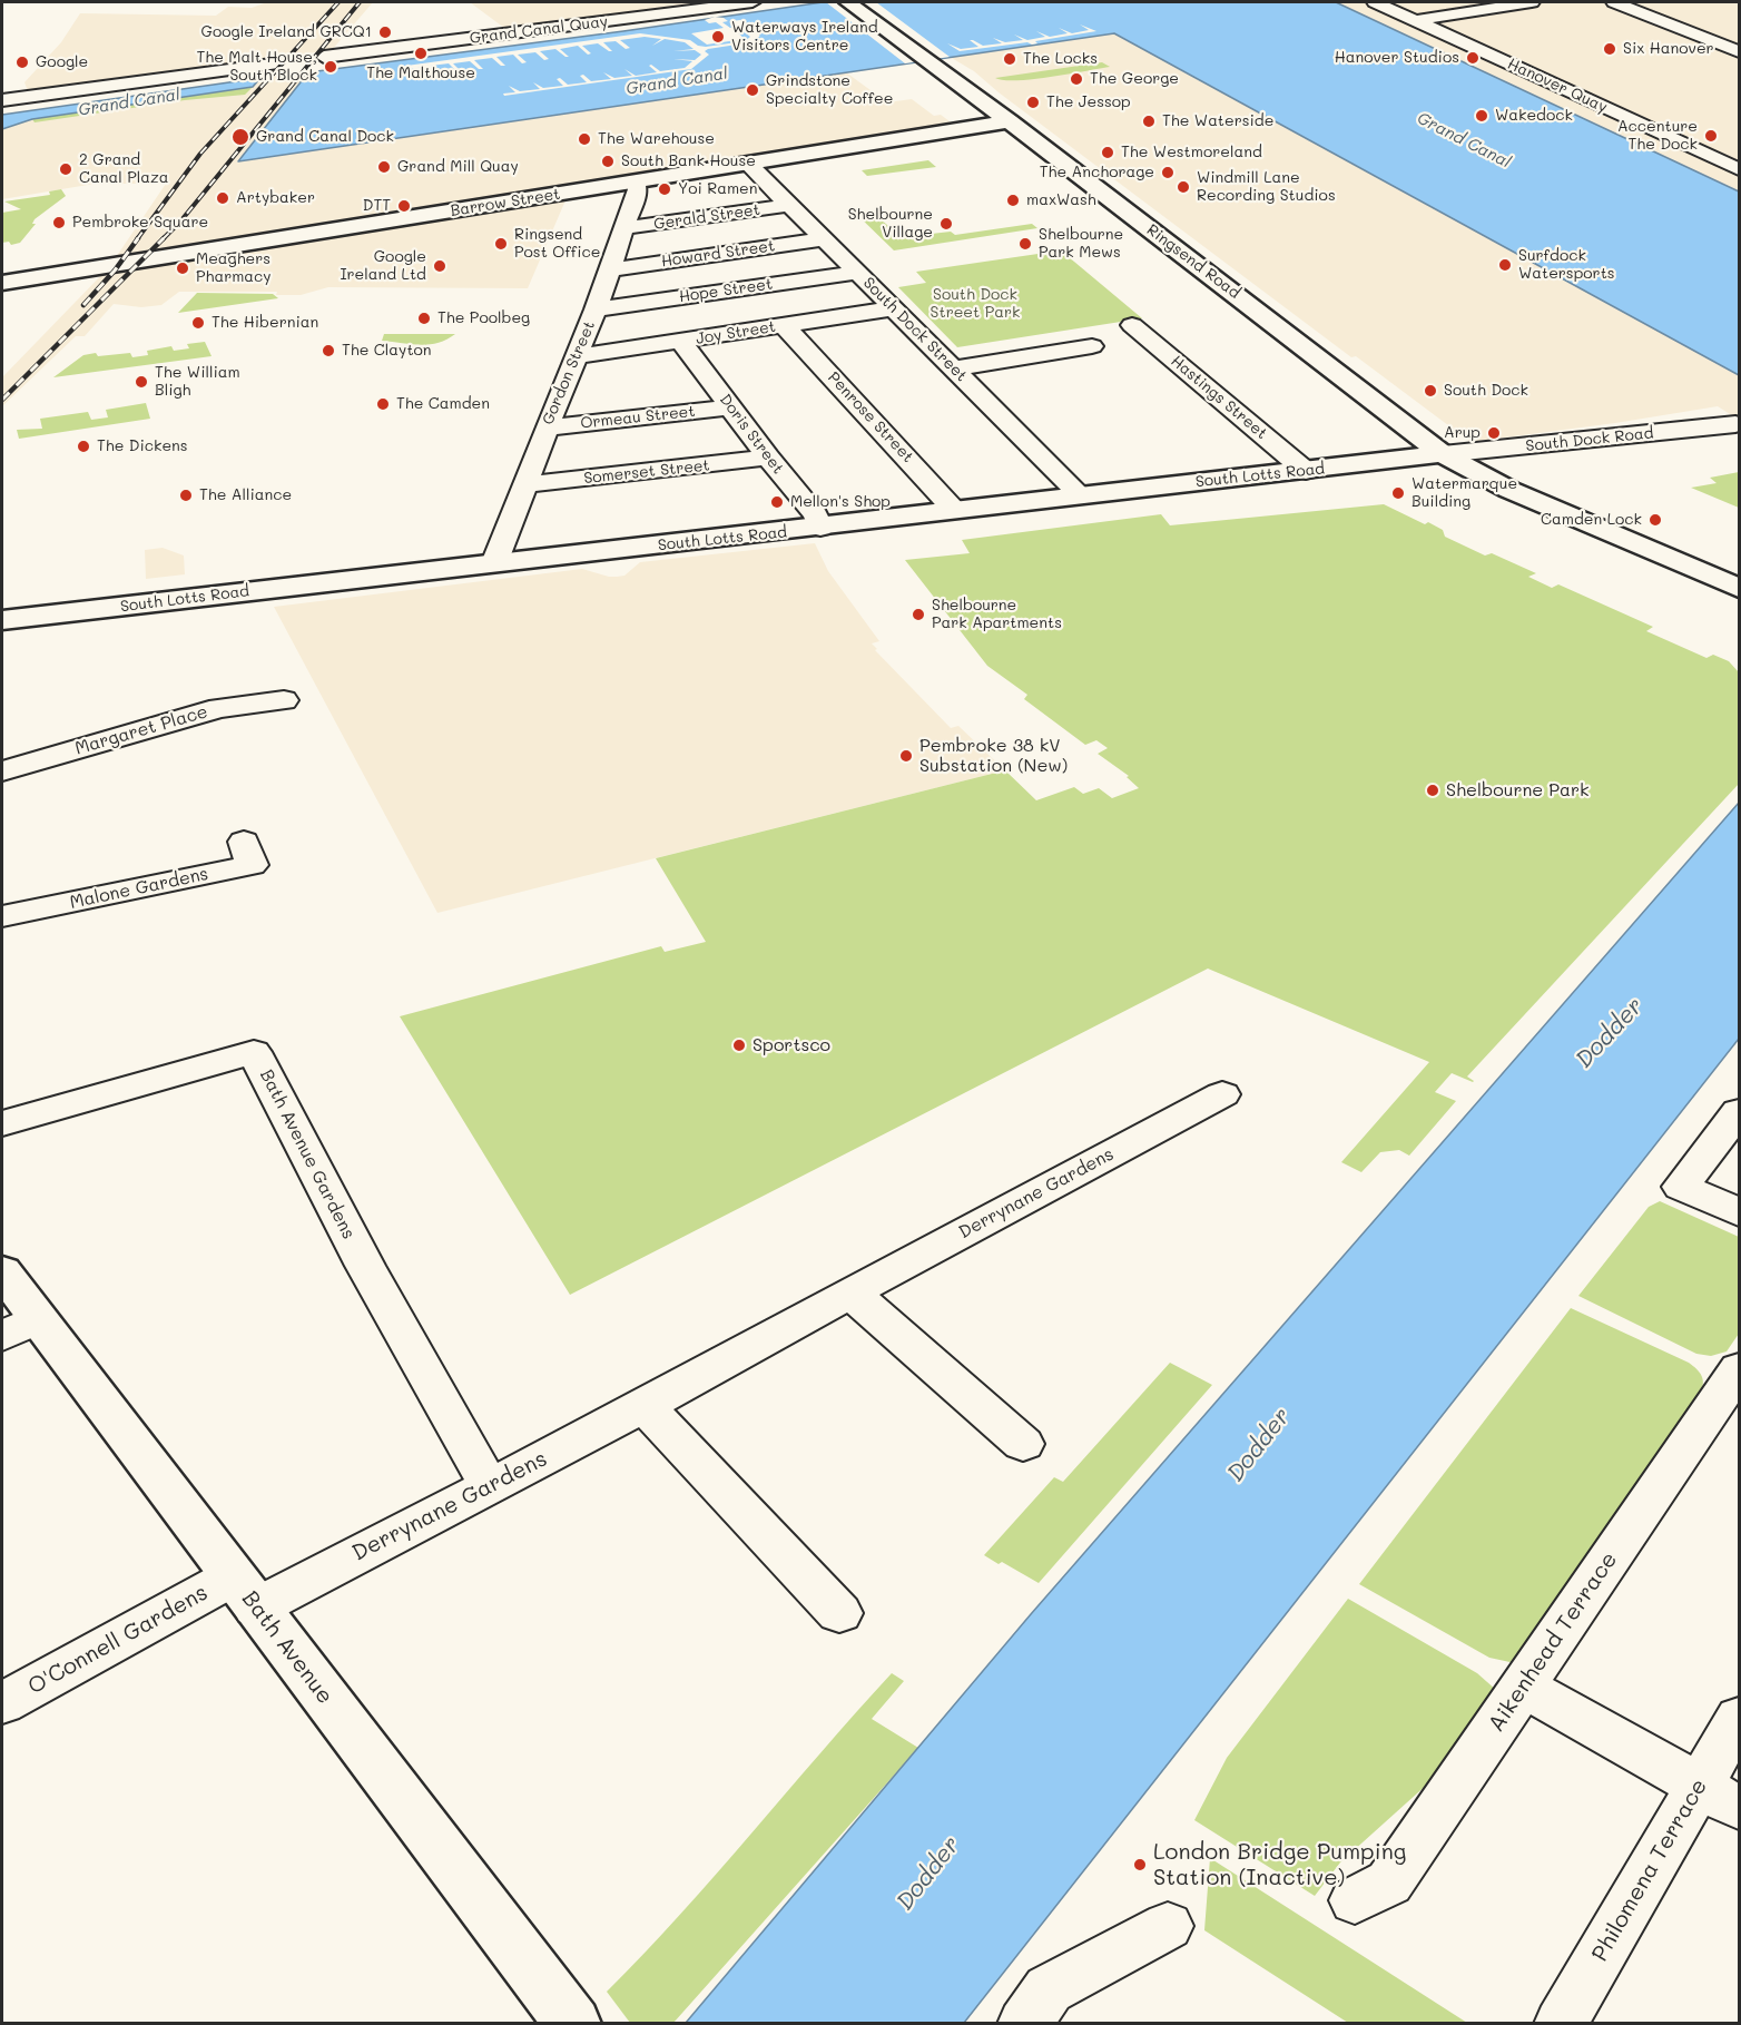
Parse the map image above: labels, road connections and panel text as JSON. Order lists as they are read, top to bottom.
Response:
{
  "streets": {
    "street": [
      "Grand Canal Quay",
      "Hanover Quay",
      "Barrow Street",
      "Gerald Street",
      "Howard Street",
      "Ringsend Road",
      "Hope Street",
      "South Dock Street",
      "Joy Street",
      "Gordon Street",
      "Hastings Street",
      "Ormeau Street",
      "Penrose Street",
      "Doris Street",
      "South Dock Road",
      "Somerset Street",
      "South Lotts Road",
      "Margaret Place",
      "Malone Gardens",
      "Bath Avenue Gardens",
      "Derrynane Gardens",
      "O'Connell Gardens",
      "Aikenhead Terrace",
      "Bath Avenue",
      "Philomena Terrace"
    ]
  },
  "crossings": [
    ["Barrow Street", "Ringsend Road"],
    ["Barrow Street", "South Dock Street"],
    ["Barrow Street", "Gordon Street"],
    ["Gerald Street", "South Dock Street"],
    ["Gerald Street", "Gordon Street"],
    ["Howard Street", "South Dock Street"],
    ["Howard Street", "Gordon Street"],
    ["Ringsend Road", "South Dock Road"],
    ["Ringsend Road", "South Lotts Road"],
    ["Hope Street", "South Dock Street"],
    ["Hope Street", "Gordon Street"],
    ["South Dock Street", "Joy Street"],
    ["South Dock Street", "South Lotts Road"],
    ["Joy Street", "Gordon Street"],
    ["Joy Street", "Penrose Street"],
    ["Joy Street", "Doris Street"],
    ["Gordon Street", "Ormeau Street"],
    ["Gordon Street", "Somerset Street"],
    ["Gordon Street", "South Lotts Road"],
    ["Hastings Street", "South Lotts Road"],
    ["Ormeau Street", "Doris Street"],
    ["Penrose Street", "South Lotts Road"],
    ["Doris Street", "Somerset Street"],
    ["Doris Street", "South Lotts Road"],
    ["South Dock Road", "South Lotts Road"],
    ["Bath Avenue Gardens", "Derrynane Gardens"],
    ["Derrynane Gardens", "O'Connell Gardens"],
    ["Derrynane Gardens", "Bath Avenue"],
    ["O'Connell Gardens", "Bath Avenue"]
  ],
  "water": ["Grand Canal", "Dodder"],
  "parks": ["South Dock Street Park"],
  "places": [
    "Google Ireland GRCQ1",
    "Waterways Ireland Visitors Centre",
    "Six Hanover",
    "The Malthouse",
    "Hanover Studios",
    "The Locks",
    "Google",
    "The Malt House, South Block",
    "The George",
    "Grindstone Specialty Coffee",
    "The Jessop",
    "Wakedock",
    "The Waterside",
    "Accenture The Dock",
    "Grand Canal Dock",
    "The Warehouse",
    "The Westmoreland",
    "South Bank House",
    "Grand Mill Quay",
    "2 Grand Canal Plaza",
    "The Anchorage",
    "Windmill Lane Recording Studios",
    "Yoi Ramen",
    "Artybaker",
    "maxWash",
    "DTT",
    "Pembroke Square",
    "Shelbourne Village",
    "Ringsend Post Office",
    "Shelbourne Park Mews",
    "Surfdock Watersports",
    "Google Ireland Ltd",
    "Meaghers Pharmacy",
    "The Poolbeg",
    "The Hibernian",
    "The Clayton",
    "The William Bligh",
    "South Dock",
    "The Camden",
    "Arup",
    "The Dickens",
    "Watermarque Building",
    "The Alliance",
    "Mellon's Shop",
    "Camden Lock",
    "Shelbourne Park Apartments",
    "Pembroke 38 kV Substation (New)",
    "Shelbourne Park",
    "Sportsco",
    "London Bridge Pumping Station (Inactive)"
  ]
}
